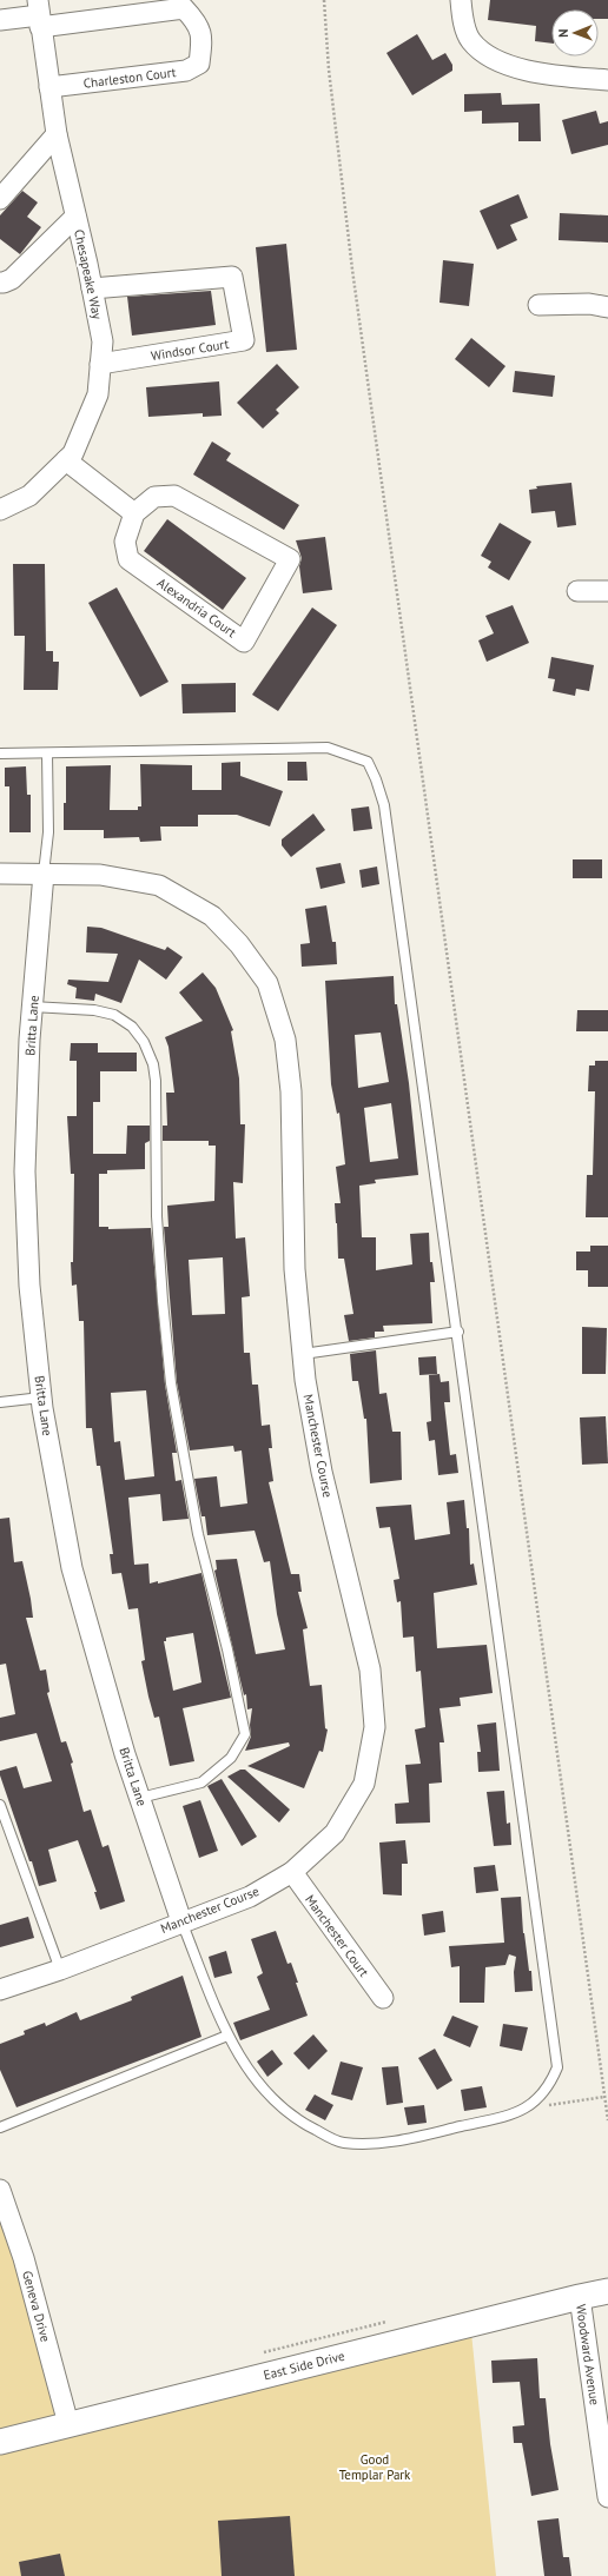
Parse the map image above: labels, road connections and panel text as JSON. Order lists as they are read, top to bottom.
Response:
{
  "streets": {
    "street": [
      "Charleston Court",
      "Chesapeake Way",
      "Windsor Court",
      "Alexandria Court",
      "Britta Lane",
      "Manchester Course",
      "Manchester Court",
      "Geneva Drive",
      "Woodward Avenue",
      "East Side Drive"
    ]
  },
  "crossings": [
    ["Charleston Court", "Chesapeake Way"],
    ["Chesapeake Way", "Windsor Court"],
    ["Britta Lane", "Manchester Course"],
    ["Manchester Course", "Manchester Court"],
    ["Geneva Drive", "East Side Drive"],
    ["Woodward Avenue", "East Side Drive"]
  ],
  "parks": ["Good Templar Park"],
  "north": "left"
}
